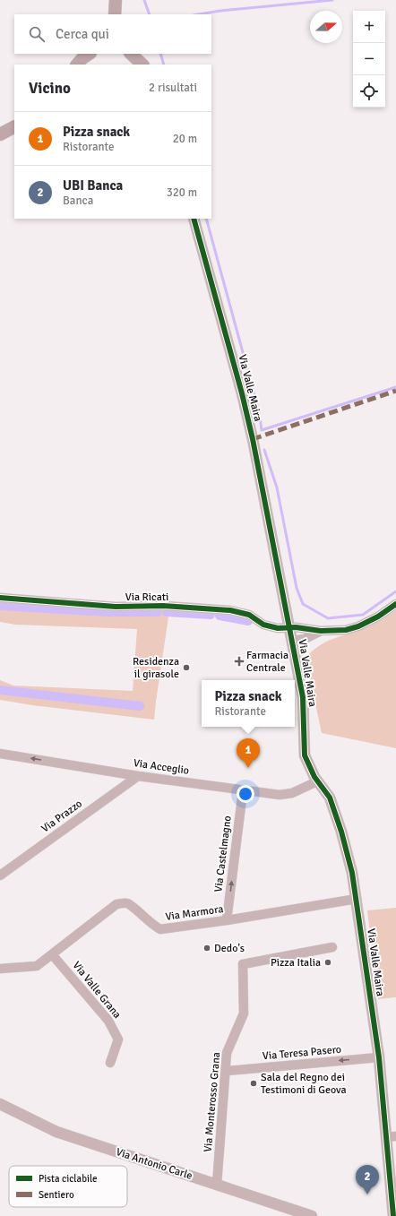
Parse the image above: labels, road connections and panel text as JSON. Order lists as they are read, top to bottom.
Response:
{
  "streets": {
    "street": [
      "Via Valle Maira",
      "Via Ricati",
      "Via Acceglio",
      "Via Prazzo",
      "Via Castelmagno",
      "Via Marmora",
      "Via Valle Grana",
      "Via Teresa Pasero",
      "Via Monterosso Grana",
      "Via Antonio Carle"
    ]
  },
  "crossings": [
    ["Via Valle Maira", "Via Ricati"],
    ["Via Valle Maira", "Via Acceglio"],
    ["Via Valle Maira", "Via Marmora"],
    ["Via Valle Maira", "Via Teresa Pasero"],
    ["Via Acceglio", "Via Prazzo"],
    ["Via Acceglio", "Via Castelmagno"],
    ["Via Castelmagno", "Via Marmora"],
    ["Via Marmora", "Via Valle Grana"],
    ["Via Teresa Pasero", "Via Monterosso Grana"],
    ["Via Monterosso Grana", "Via Antonio Carle"]
  ],
  "one_way": ["Via Acceglio", "Via Castelmagno", "Via Teresa Pasero"],
  "places": {
    "health": ["Farmacia Centrale"],
    "other": [
      "Residenza il girasole",
      "Dedo's",
      "Pizza Italia",
      "Sala del Regno dei Testimoni di Geova"
    ]
  },
  "legend": ["Pista ciclabile", "Sentiero"],
  "north": "right",
  "page": {
    "map_buttons": ["+", "−"],
    "search": "Cerca qui",
    "heading": ["Vicino", "2 risultati"],
    "list": [
      {
        "mark": "1",
        "name": "Pizza snack",
        "note": "Ristorante",
        "value": "20 m"
      },
      {
        "mark": "2",
        "name": "UBI Banca",
        "note": "Banca",
        "value": "320 m"
      }
    ],
    "popup": ["Pizza snack", "Ristorante"],
    "pins": ["1", "2"]
  }
}
